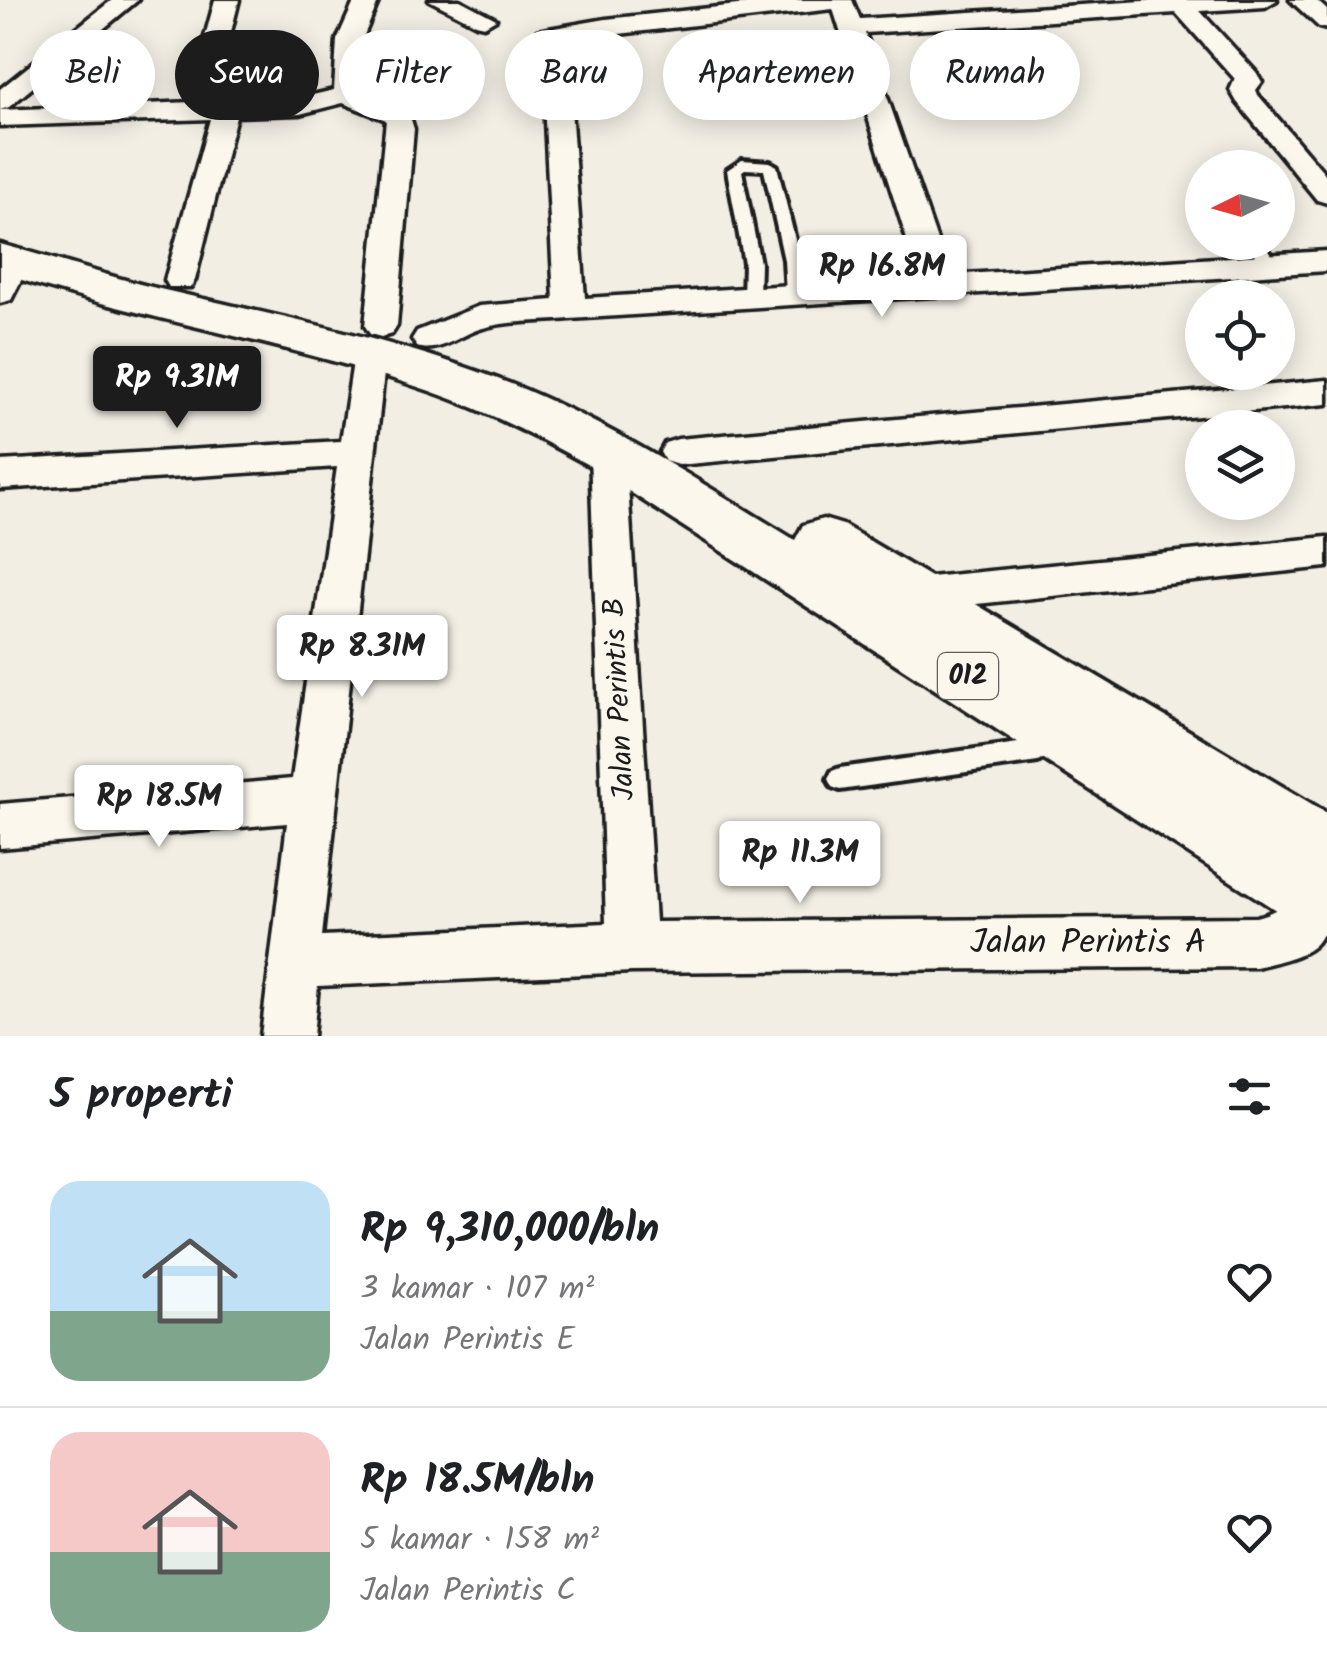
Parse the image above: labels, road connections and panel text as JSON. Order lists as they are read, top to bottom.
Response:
{
  "streets": {
    "main road": ["012"],
    "street": ["Jalan Perintis B", "Jalan Perintis A"]
  },
  "crossings": [
    ["012", "Jalan Perintis B"],
    ["012", "Jalan Perintis A"],
    ["Jalan Perintis B", "Jalan Perintis A"]
  ],
  "north": "left",
  "page": {
    "chip": [
      "Beli",
      "Sewa",
      "Filter",
      "Baru",
      "Apartemen",
      "Rumah"
    ],
    "price": [
      "Rp 16.8M",
      "Rp 9.31M",
      "Rp 8.31M",
      "Rp 18.5M",
      "Rp 11.3M"
    ],
    "heading": "5 properti",
    "list": [
      {
        "name": "Rp 9,310,000/bln",
        "note": "3 kamar · 107 m² · Jalan Perintis E"
      },
      {
        "name": "Rp 18.5M/bln",
        "note": "5 kamar · 158 m² · Jalan Perintis C"
      }
    ]
  }
}
